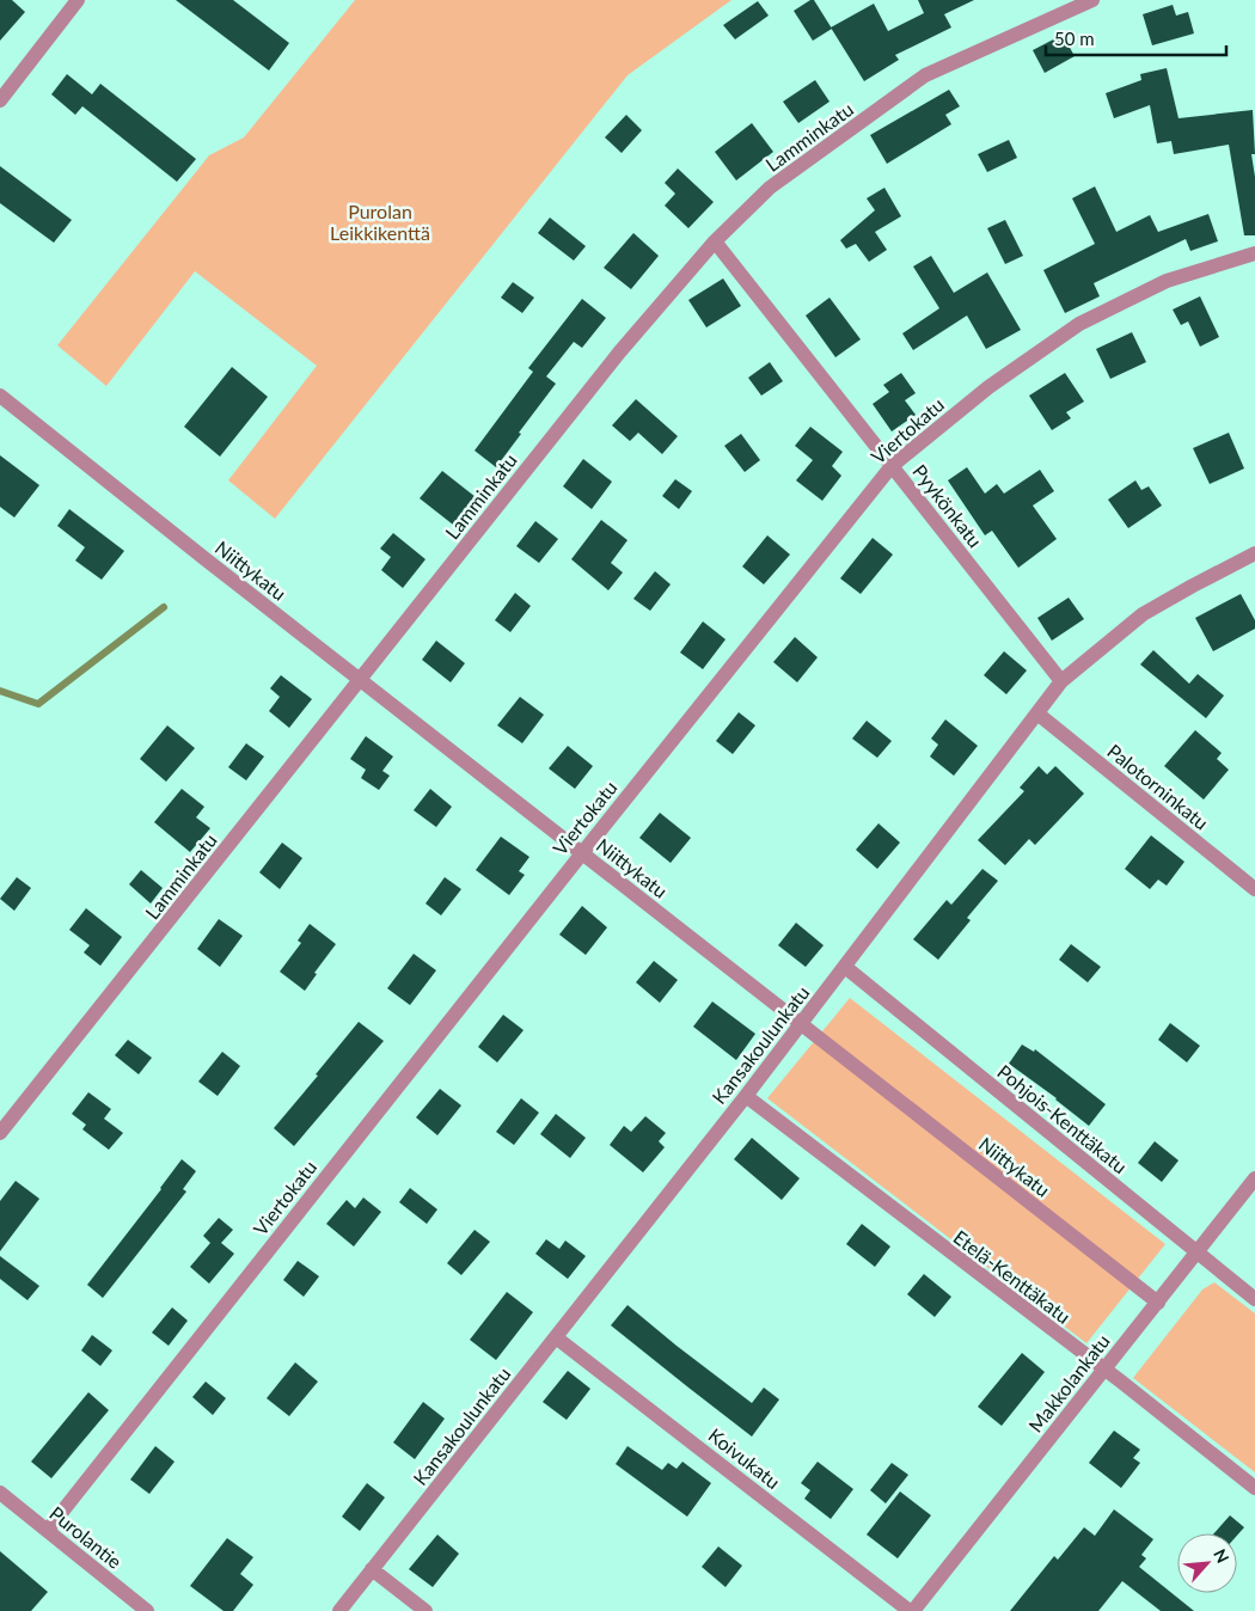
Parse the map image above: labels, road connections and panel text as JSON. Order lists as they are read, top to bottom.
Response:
{
  "streets": {
    "street": [
      "Lamminkatu",
      "Viertokatu",
      "Pyykönkatu",
      "Niittykatu",
      "Palotorninkatu",
      "Kansakoulunkatu",
      "Pohjois-Kenttäkatu",
      "Etelä-Kenttäkatu",
      "Makkolankatu",
      "Koivukatu",
      "Purolantie"
    ]
  },
  "crossings": [
    ["Lamminkatu", "Pyykönkatu"],
    ["Lamminkatu", "Niittykatu"],
    ["Viertokatu", "Pyykönkatu"],
    ["Viertokatu", "Niittykatu"],
    ["Viertokatu", "Purolantie"],
    ["Pyykönkatu", "Kansakoulunkatu"],
    ["Niittykatu", "Kansakoulunkatu"],
    ["Niittykatu", "Makkolankatu"],
    ["Palotorninkatu", "Kansakoulunkatu"],
    ["Kansakoulunkatu", "Pohjois-Kenttäkatu"],
    ["Kansakoulunkatu", "Etelä-Kenttäkatu"],
    ["Kansakoulunkatu", "Koivukatu"],
    ["Pohjois-Kenttäkatu", "Makkolankatu"],
    ["Etelä-Kenttäkatu", "Makkolankatu"],
    ["Makkolankatu", "Koivukatu"]
  ],
  "parks": ["Purolan Leikkikenttä"],
  "scale_bar": "50 m",
  "north": "top right"
}
